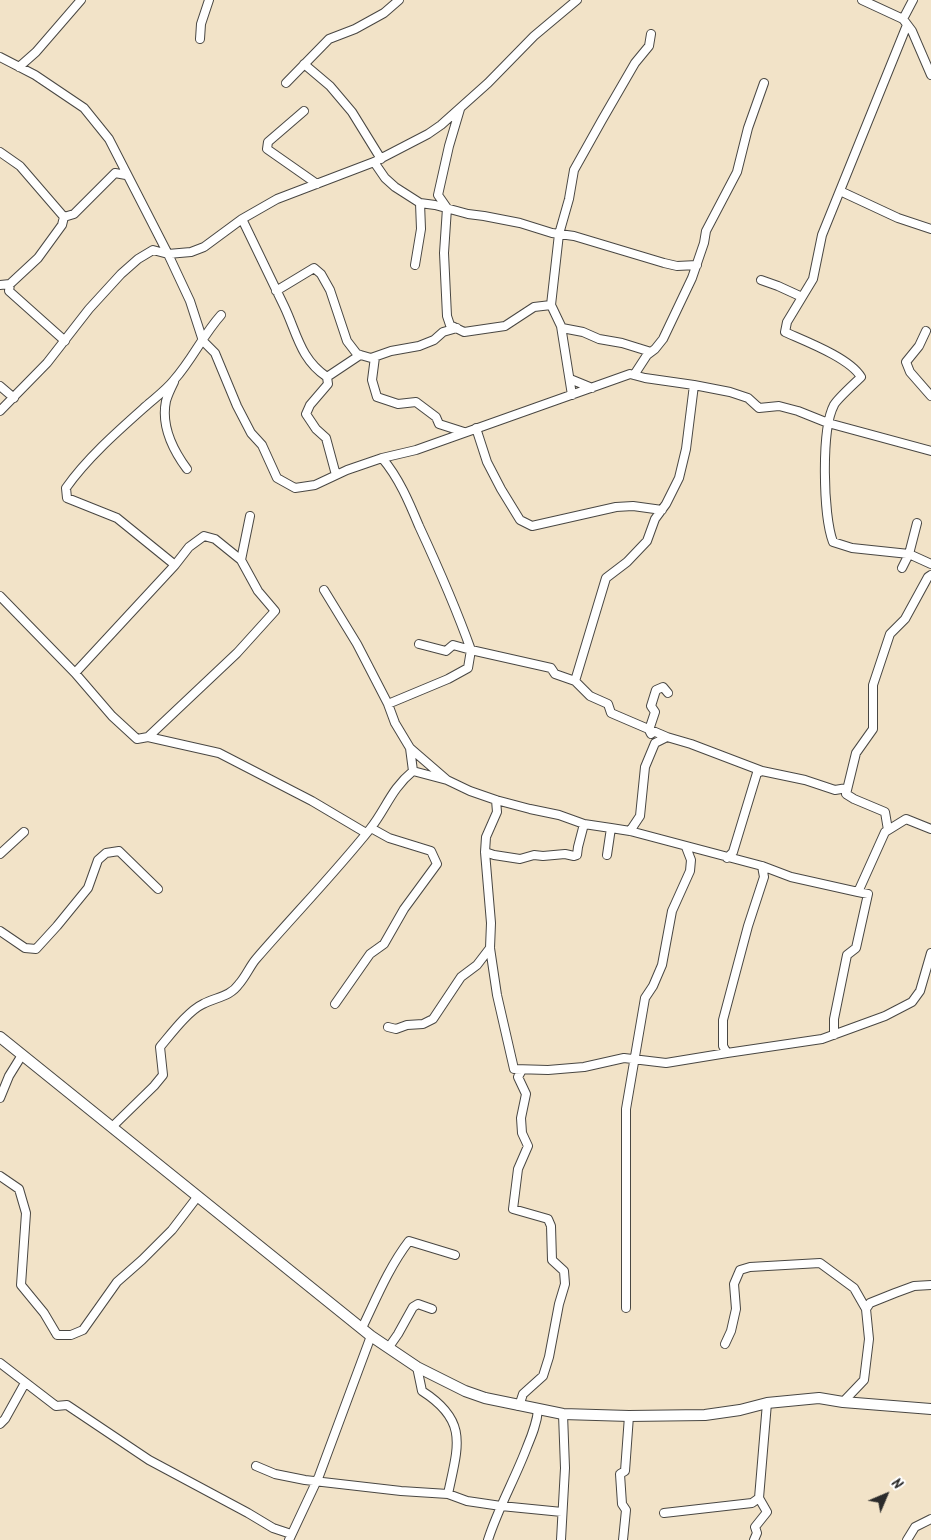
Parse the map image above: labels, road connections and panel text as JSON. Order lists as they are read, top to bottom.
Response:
{
  "north": "top right"
}
